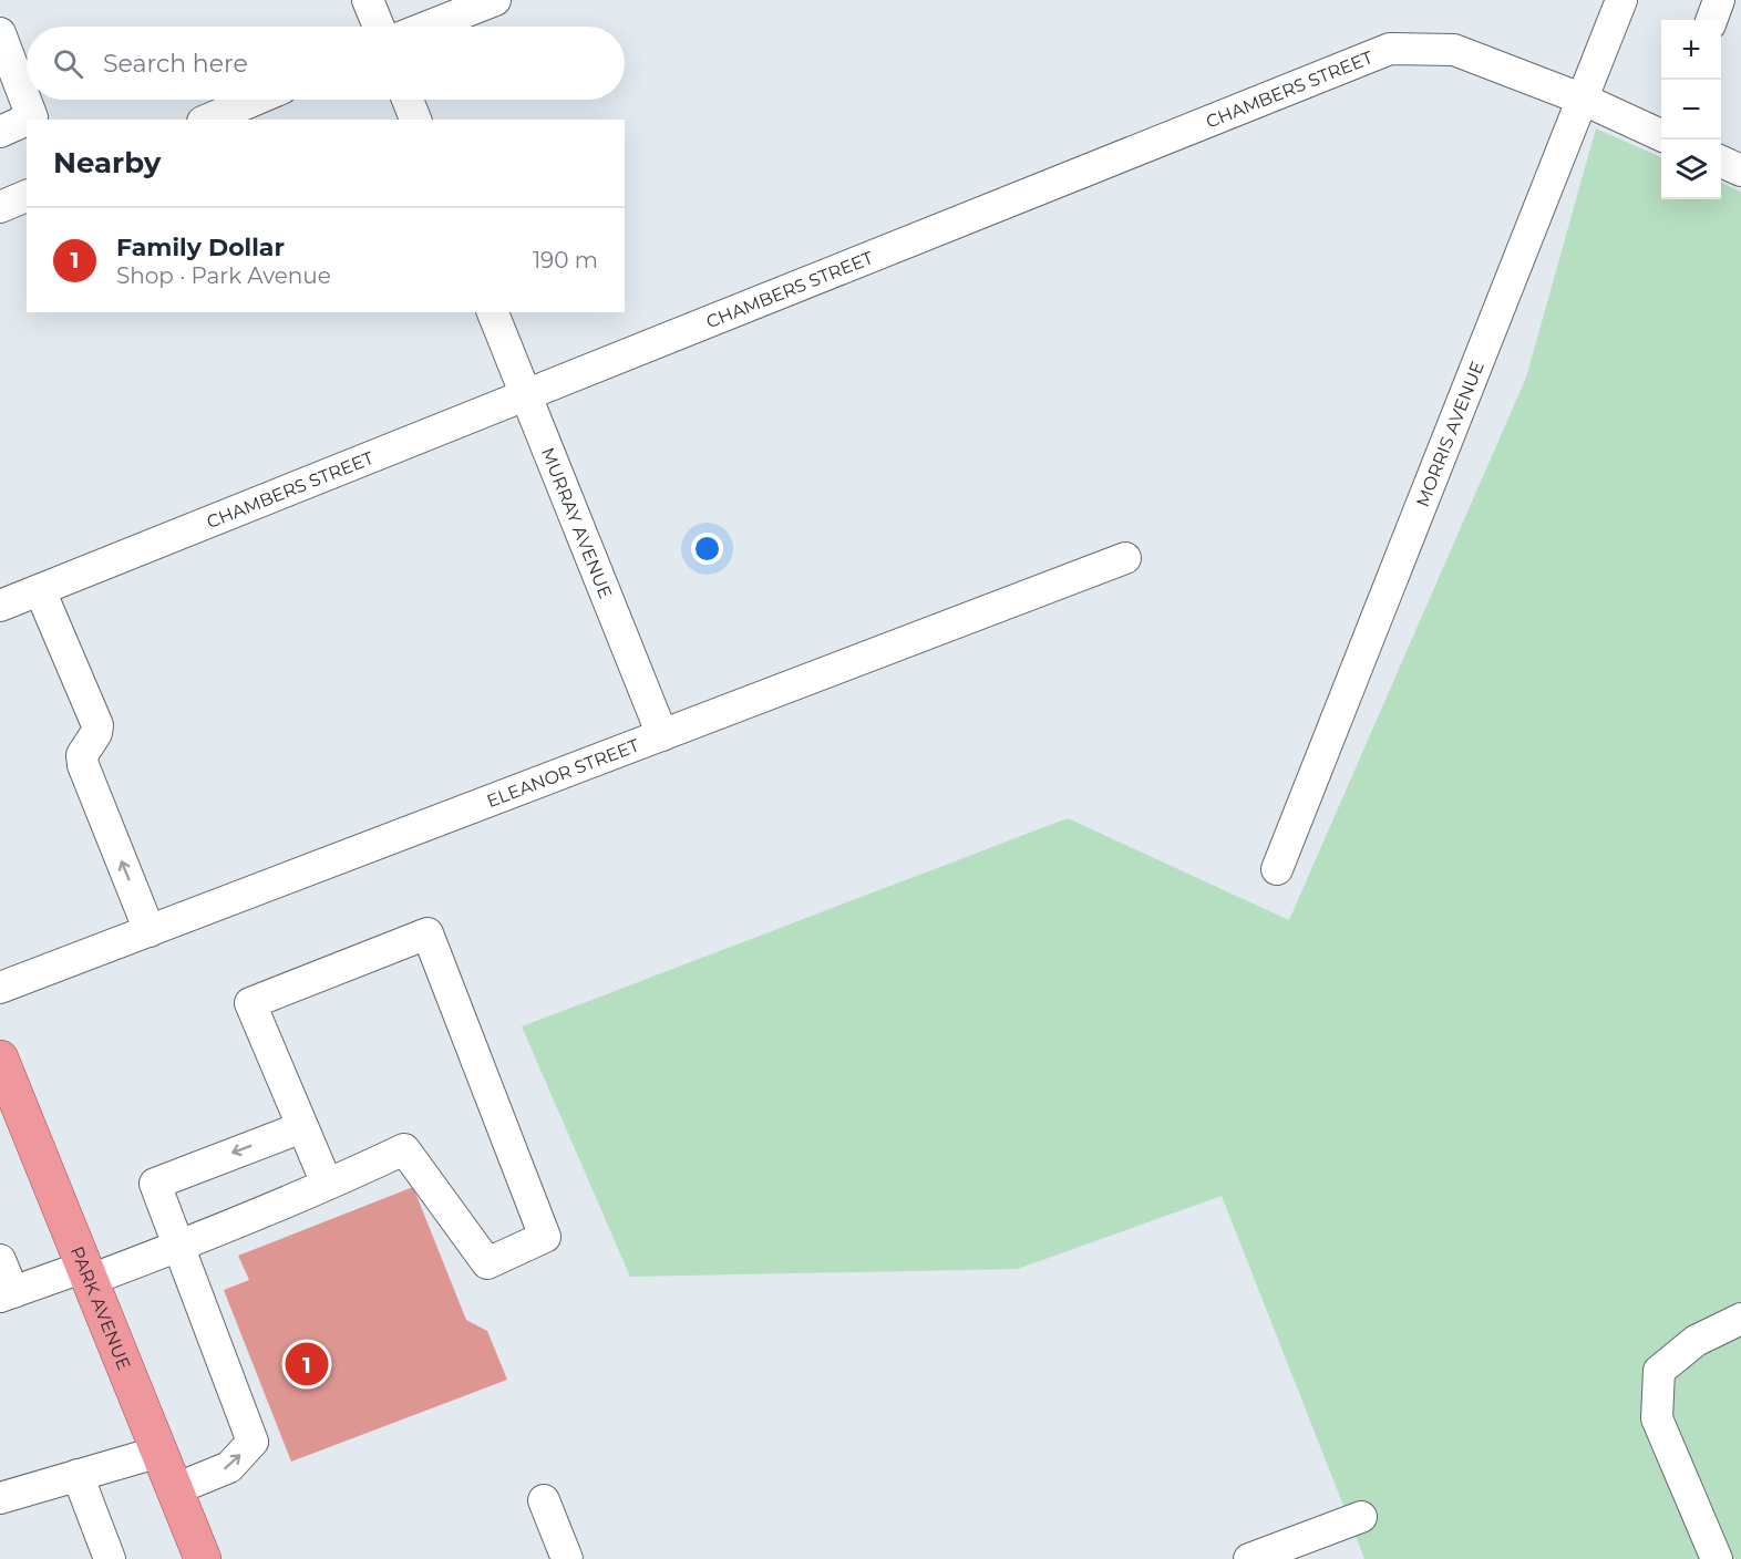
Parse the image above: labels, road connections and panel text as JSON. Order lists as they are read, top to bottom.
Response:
{
  "streets": {
    "main road": ["PARK AVENUE"],
    "street": [
      "CHAMBERS STREET",
      "MORRIS AVENUE",
      "MURRAY AVENUE",
      "ELEANOR STREET"
    ]
  },
  "crossings": [
    ["CHAMBERS STREET", "MORRIS AVENUE"],
    ["CHAMBERS STREET", "MURRAY AVENUE"],
    ["MURRAY AVENUE", "ELEANOR STREET"]
  ],
  "page": {
    "map_buttons": ["+", "−"],
    "search": "Search here",
    "heading": "Nearby",
    "list": [
      {
        "mark": "1",
        "name": "Family Dollar",
        "note": "Shop · Park Avenue",
        "value": "190 m"
      }
    ],
    "pins": "1"
  }
}
